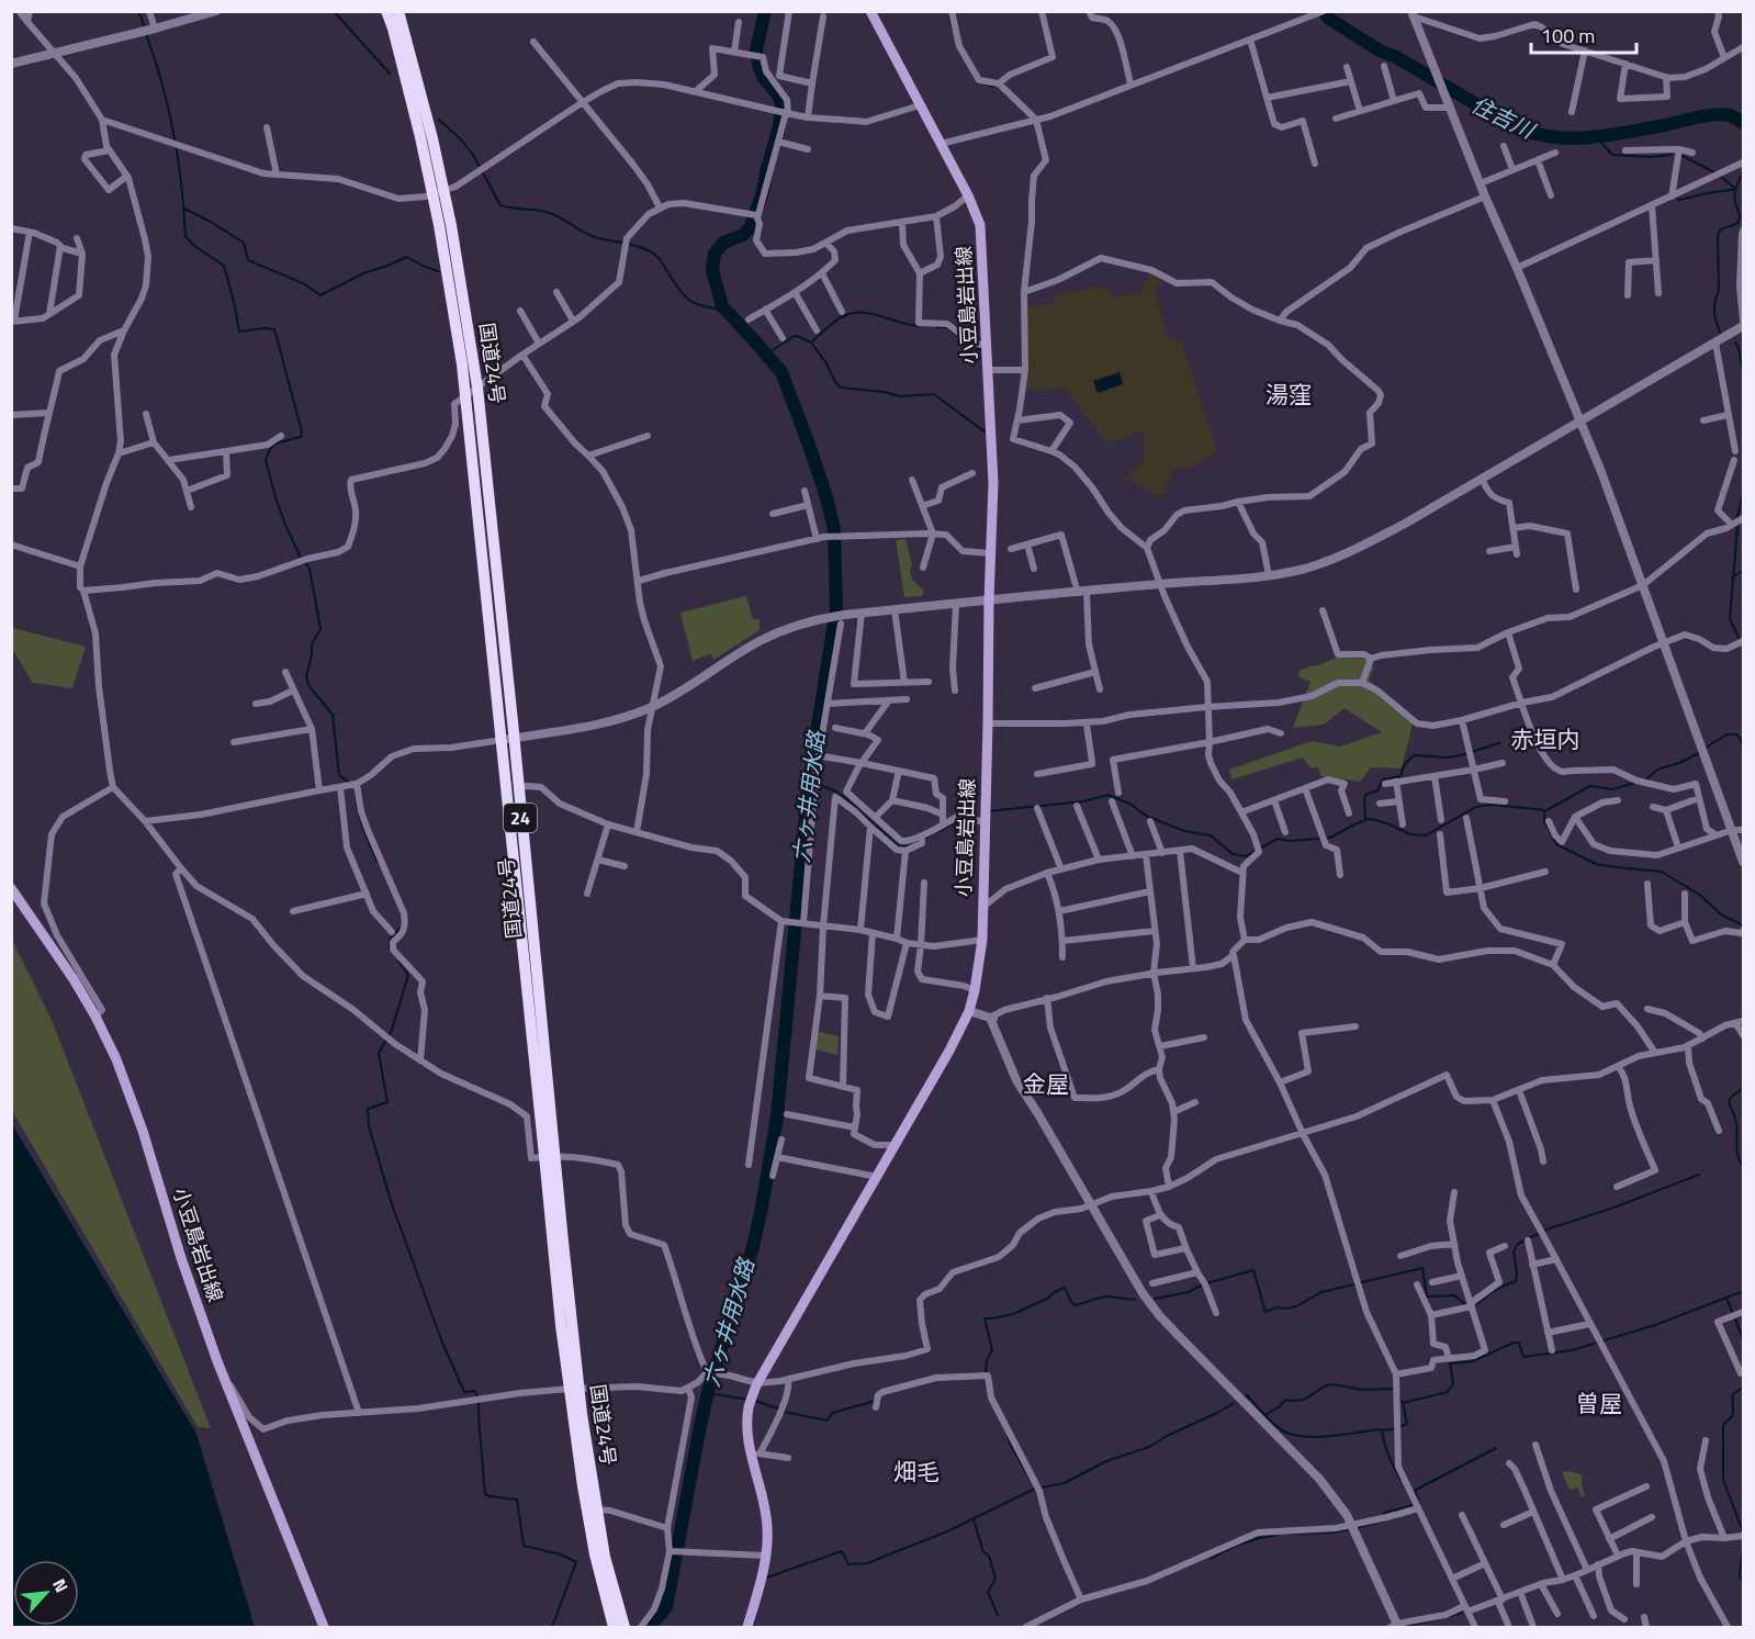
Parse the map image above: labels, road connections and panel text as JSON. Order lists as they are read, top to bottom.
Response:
{
  "streets": {
    "highway": ["国道24号", "24"],
    "main road": ["小豆島岩出線"]
  },
  "districts": [
    "湯窪",
    "赤垣内",
    "金屋",
    "曽屋",
    "畑毛"
  ],
  "water": ["住吉川", "六ヶ井用水路"],
  "scale_bar": "100 m",
  "north": "top right"
}
